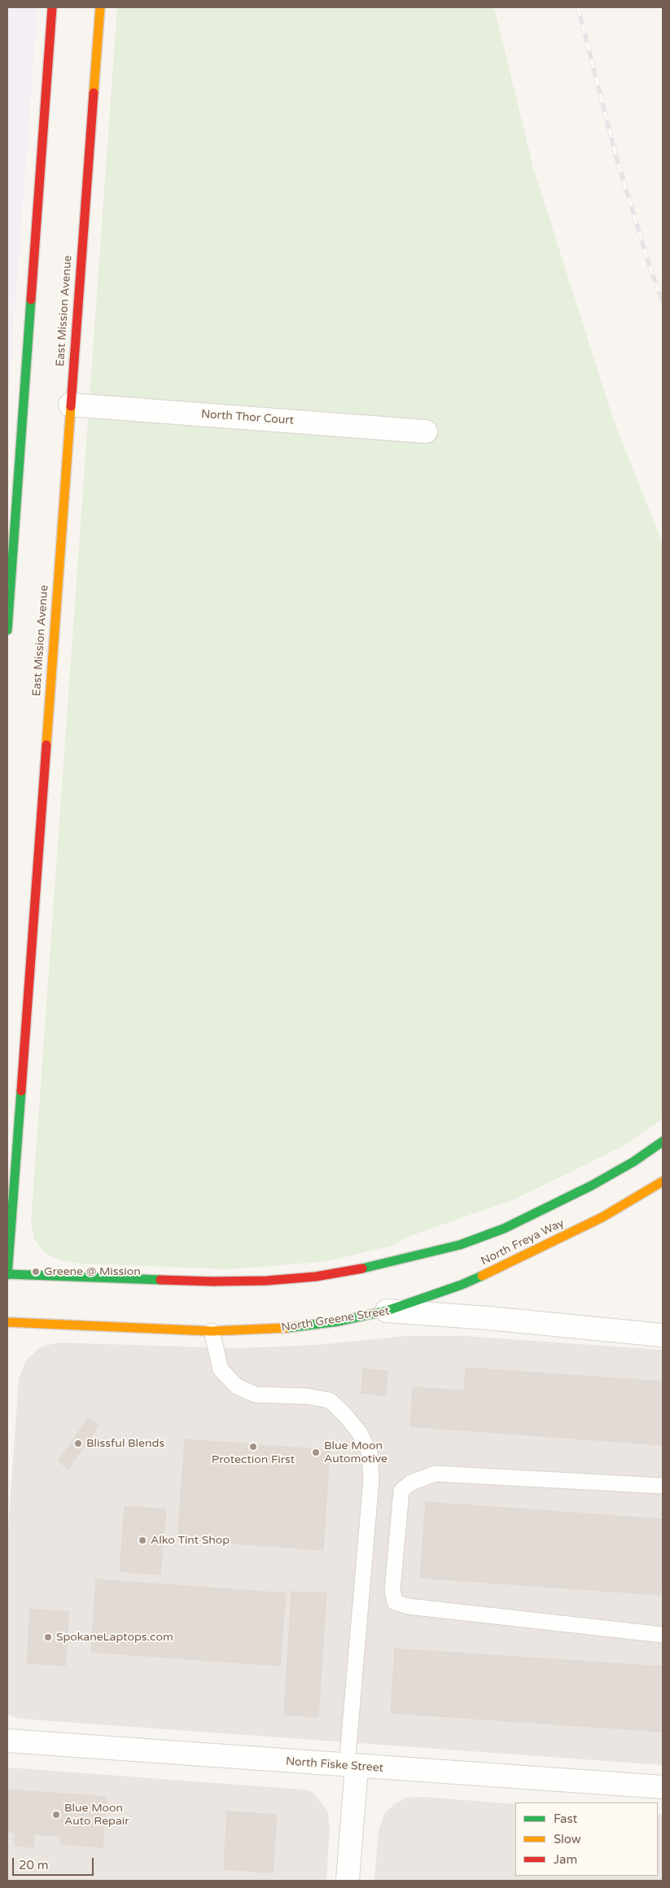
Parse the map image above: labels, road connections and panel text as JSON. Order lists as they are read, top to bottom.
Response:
{
  "streets": {
    "main road": ["East Mission Avenue", "North Freya Way", "North Greene Street"],
    "street": ["North Thor Court", "North Fiske Street"]
  },
  "crossings": [
    ["East Mission Avenue", "North Thor Court"],
    ["East Mission Avenue", "North Freya Way"],
    ["North Freya Way", "North Greene Street"]
  ],
  "places": [
    "Greene @ Mission",
    "Blissful Blends",
    "Protection First",
    "Blue Moon Automotive",
    "Alko Tint Shop",
    "SpokaneLaptops.com",
    "Blue Moon Auto Repair"
  ],
  "legend": ["Fast", "Slow", "Jam"],
  "scale_bar": "20 m"
}
